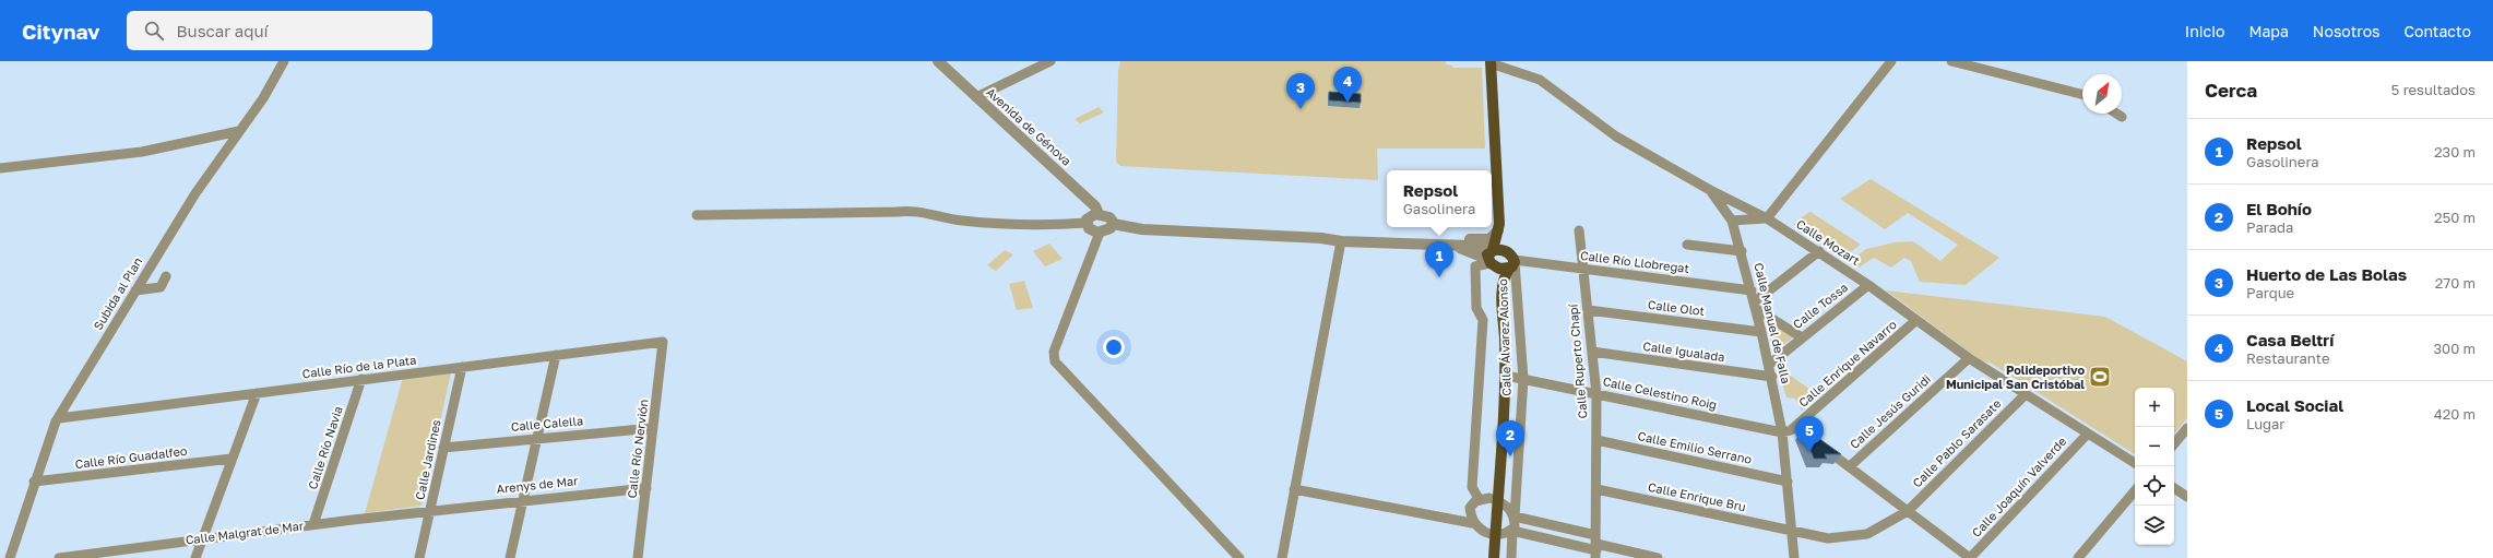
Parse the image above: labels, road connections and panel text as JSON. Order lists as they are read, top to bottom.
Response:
{
  "streets": {
    "main road": ["Calle Álvarez Alonso"],
    "street": [
      "Avenida de Génova",
      "Calle Mozart",
      "Calle Río Llobregat",
      "Subida al Plan",
      "Calle Tossa",
      "Calle Olot",
      "Calle Manuel de Falla",
      "Calle Igualada",
      "Calle Ruperto Chapí",
      "Calle Enrique Navarro",
      "Calle Río de la Plata",
      "Calle Celestino Roig",
      "Calle Jesús Guridi",
      "Calle Calella",
      "Calle Pablo Sarasate",
      "Calle Río Navia",
      "Calle Emilio Serrano",
      "Calle Río Nervión",
      "Calle Río Guadalfeo",
      "Calle Jardines",
      "Arenys de Mar",
      "Calle Joaquín Valverde",
      "Calle Enrique Bru",
      "Calle Malgrat de Mar"
    ]
  },
  "crossings": [
    ["Calle Mozart", "Calle Tossa"],
    ["Calle Mozart", "Calle Manuel de Falla"],
    ["Calle Mozart", "Calle Álvarez Alonso"],
    ["Calle Mozart", "Calle Enrique Navarro"],
    ["Calle Mozart", "Calle Jesús Guridi"],
    ["Calle Mozart", "Calle Pablo Sarasate"],
    ["Calle Mozart", "Calle Joaquín Valverde"],
    ["Calle Río Llobregat", "Calle Manuel de Falla"],
    ["Calle Río Llobregat", "Calle Álvarez Alonso"],
    ["Calle Río Llobregat", "Calle Ruperto Chapí"],
    ["Subida al Plan", "Calle Río de la Plata"],
    ["Subida al Plan", "Calle Río Guadalfeo"],
    ["Calle Tossa", "Calle Manuel de Falla"],
    ["Calle Olot", "Calle Manuel de Falla"],
    ["Calle Olot", "Calle Ruperto Chapí"],
    ["Calle Manuel de Falla", "Calle Igualada"],
    ["Calle Manuel de Falla", "Calle Enrique Navarro"],
    ["Calle Manuel de Falla", "Calle Celestino Roig"],
    ["Calle Manuel de Falla", "Calle Pablo Sarasate"],
    ["Calle Manuel de Falla", "Calle Emilio Serrano"],
    ["Calle Manuel de Falla", "Calle Enrique Bru"],
    ["Calle Álvarez Alonso", "Calle Celestino Roig"],
    ["Calle Igualada", "Calle Ruperto Chapí"],
    ["Calle Ruperto Chapí", "Calle Celestino Roig"],
    ["Calle Ruperto Chapí", "Calle Emilio Serrano"],
    ["Calle Ruperto Chapí", "Calle Enrique Bru"],
    ["Calle Enrique Navarro", "Calle Celestino Roig"],
    ["Calle Río de la Plata", "Calle Río Navia"],
    ["Calle Río de la Plata", "Calle Río Nervión"],
    ["Calle Río de la Plata", "Calle Jardines"],
    ["Calle Calella", "Calle Río Nervión"],
    ["Calle Calella", "Calle Jardines"],
    ["Calle Pablo Sarasate", "Calle Enrique Bru"],
    ["Calle Río Navia", "Calle Malgrat de Mar"],
    ["Calle Río Nervión", "Arenys de Mar"],
    ["Calle Jardines", "Arenys de Mar"],
    ["Calle Jardines", "Calle Malgrat de Mar"],
    ["Arenys de Mar", "Calle Malgrat de Mar"]
  ],
  "places": {
    "sports": ["Polideportivo Municipal San Cristóbal"]
  },
  "north": "top right",
  "page": {
    "header": "Citynav",
    "search": "Buscar aquí",
    "nav": [
      "Inicio",
      "Mapa",
      "Nosotros",
      "Contacto"
    ],
    "heading": ["Cerca", "5 resultados"],
    "pins": [
      "4",
      "3",
      "1",
      "5",
      "2"
    ],
    "list": [
      {
        "mark": "1",
        "name": "Repsol",
        "note": "Gasolinera",
        "value": "230 m"
      },
      {
        "mark": "2",
        "name": "El Bohío",
        "note": "Parada",
        "value": "250 m"
      },
      {
        "mark": "3",
        "name": "Huerto de Las Bolas",
        "note": "Parque",
        "value": "270 m"
      },
      {
        "mark": "4",
        "name": "Casa Beltrí",
        "note": "Restaurante",
        "value": "300 m"
      },
      {
        "mark": "5",
        "name": "Local Social",
        "note": "Lugar",
        "value": "420 m"
      }
    ],
    "popup": ["Repsol", "Gasolinera"],
    "map_buttons": ["+", "−"]
  }
}
